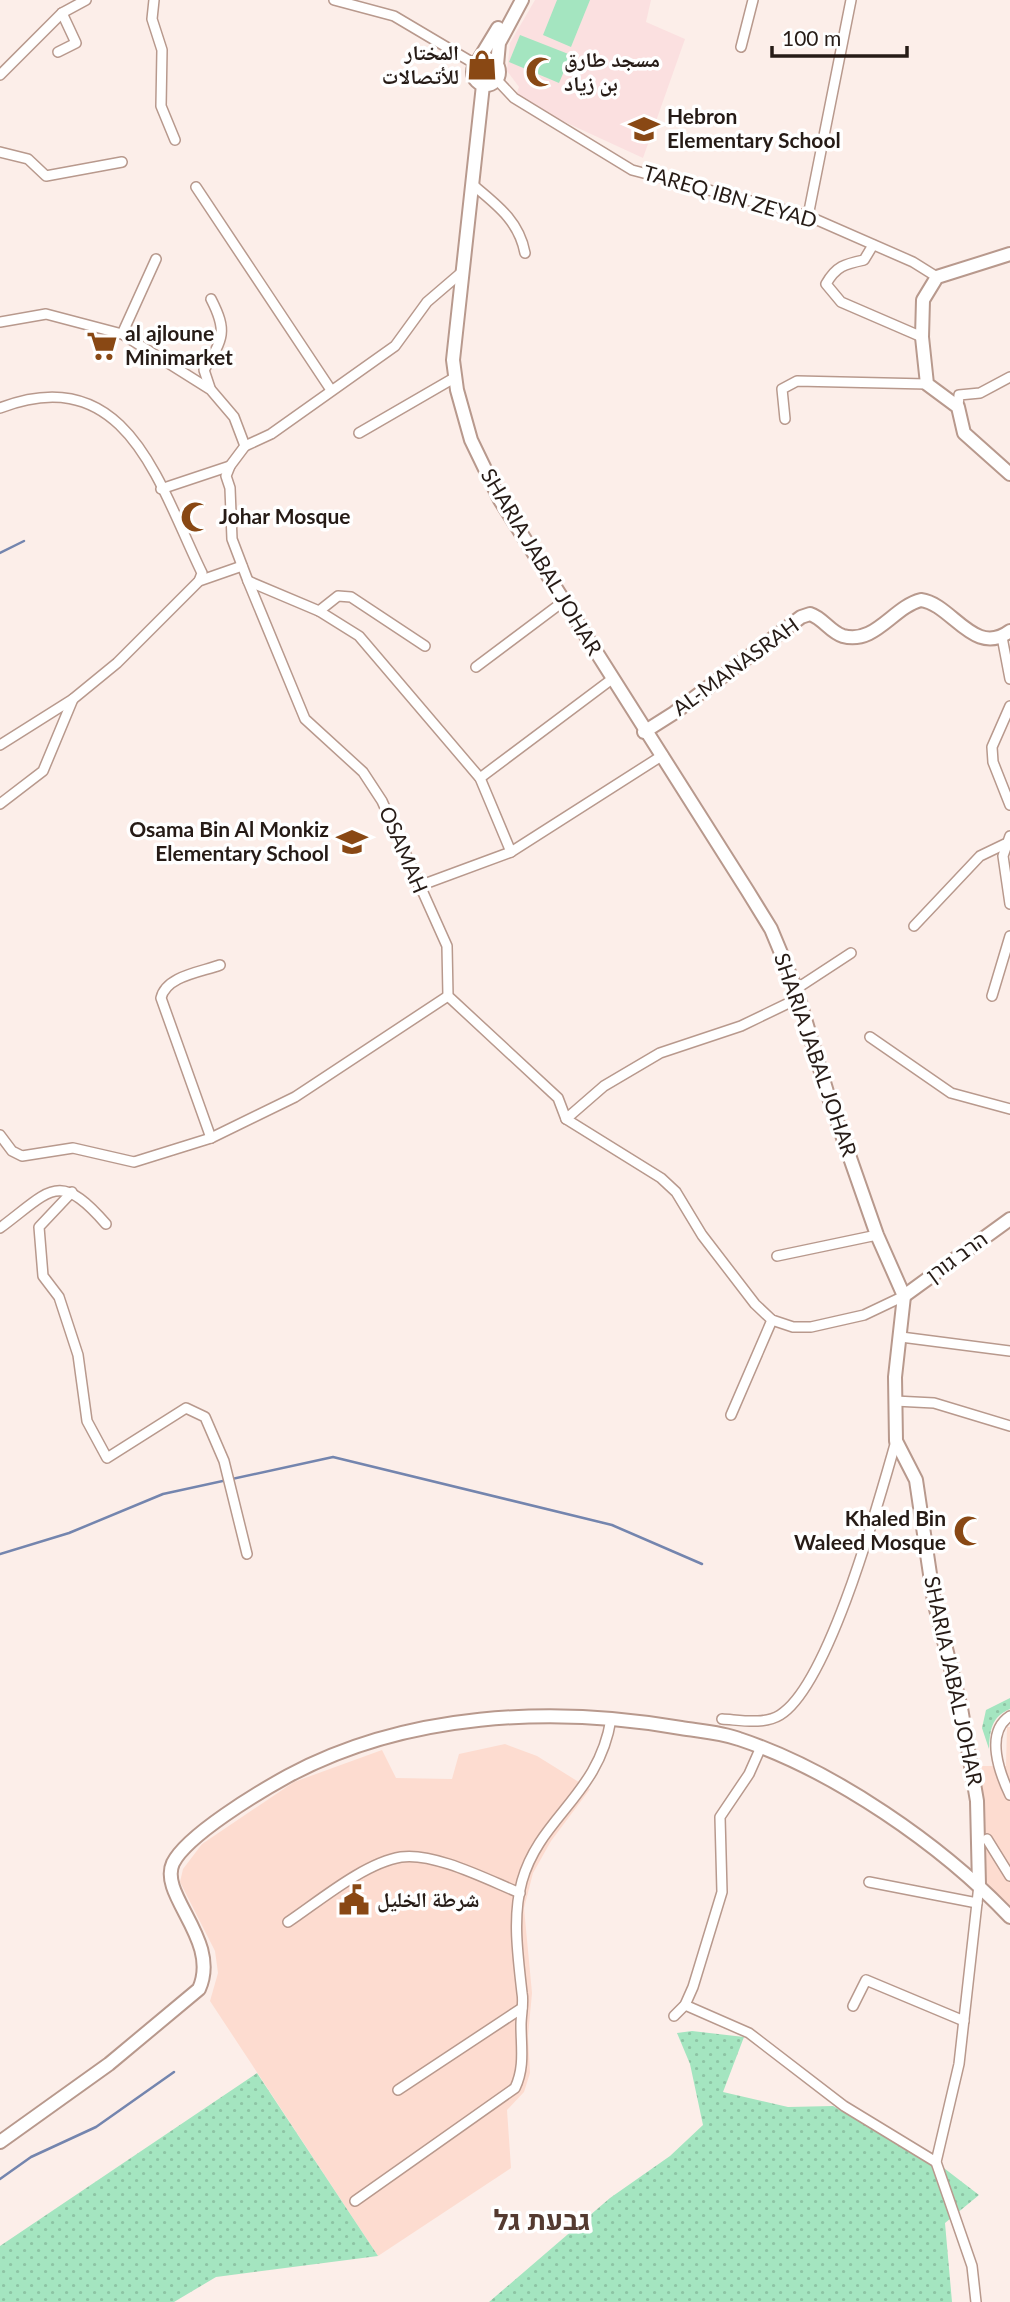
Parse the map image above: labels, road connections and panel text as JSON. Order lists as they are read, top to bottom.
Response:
{
  "streets": {
    "street": [
      "TAREQ IBN ZEYAD",
      "SHARIA JABAL JOHAR",
      "AL-MANASRAH",
      "OSAMAH",
      "הרב גורן"
    ]
  },
  "crossings": [
    ["TAREQ IBN ZEYAD", "SHARIA JABAL JOHAR"],
    ["SHARIA JABAL JOHAR", "AL-MANASRAH"],
    ["SHARIA JABAL JOHAR", "הרב גורן"]
  ],
  "districts": ["גבעת גל"],
  "places": {
    "shop": ["المختار للأتصالات"],
    "mosque": ["مسجد طارق بن زياد", "Johar Mosque", "Khaled Bin Waleed Mosque"],
    "school or university": ["Hebron Elementary School", "Osama Bin Al Monkiz Elementary School"],
    "supermarket": ["al ajloune Minimarket"],
    "public building": ["شرطة الخليل"]
  },
  "scale_bar": "100 m"
}
